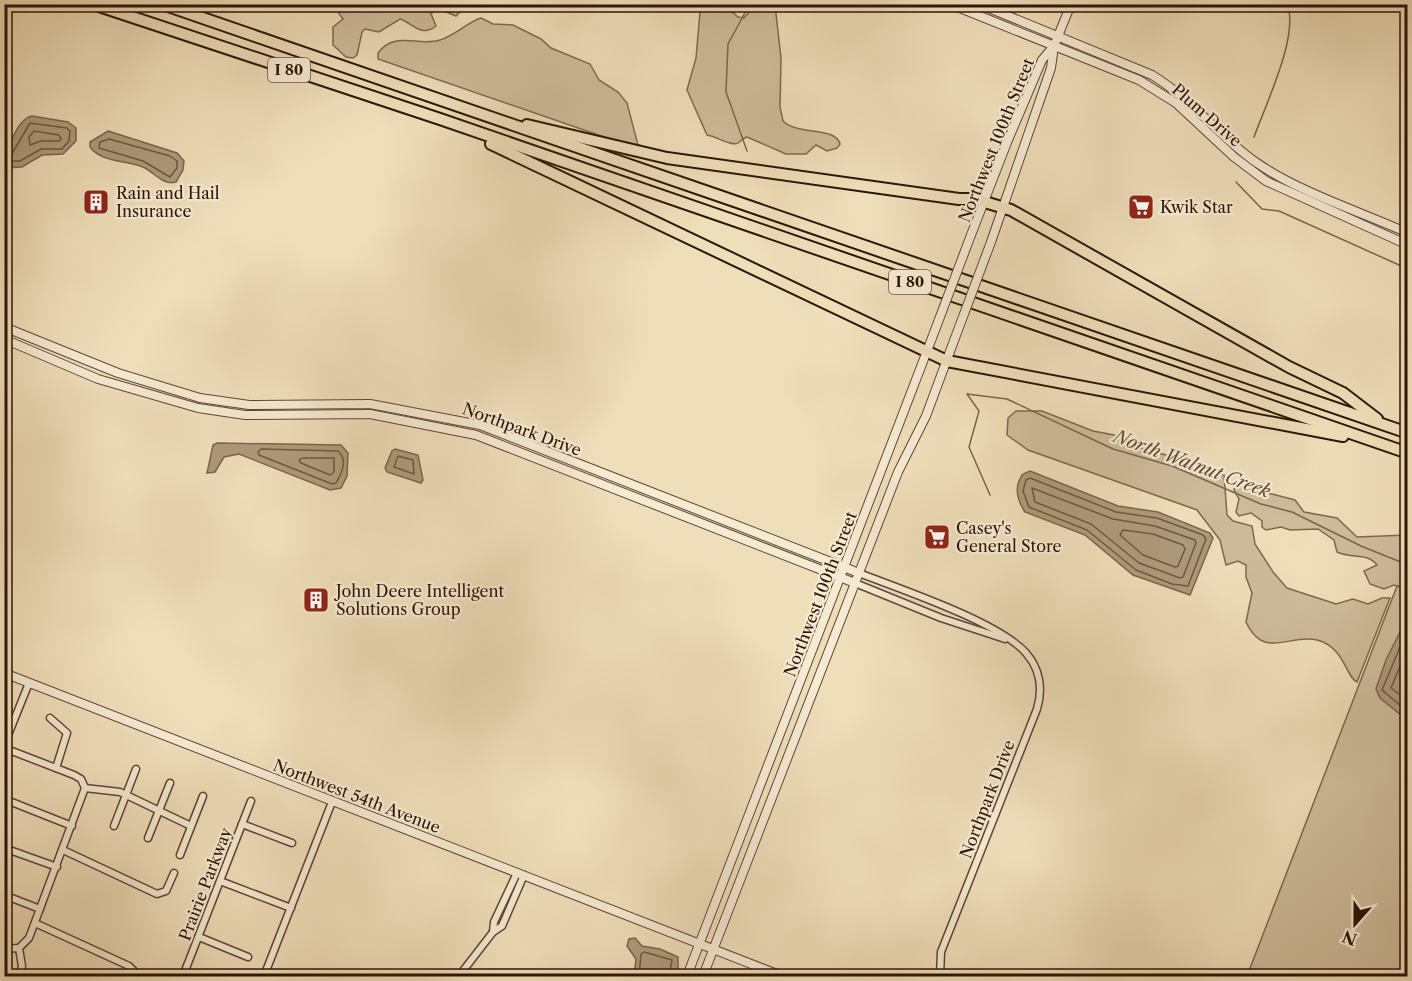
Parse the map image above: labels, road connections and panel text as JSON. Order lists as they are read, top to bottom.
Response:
{
  "streets": {
    "highway": ["I 80"],
    "street": [
      "Plum Drive",
      "Northwest 100th Street",
      "Northpark Drive",
      "Northwest 54th Avenue",
      "Prairie Parkway"
    ]
  },
  "crossings": [
    ["Plum Drive", "Northwest 100th Street"],
    ["Northwest 100th Street", "Northpark Drive"],
    ["Northwest 100th Street", "Northwest 54th Avenue"]
  ],
  "water": ["North Walnut Creek"],
  "places": {
    "building": ["Rain and Hail Insurance", "John Deere Intelligent Solutions Group"],
    "supermarket": ["Kwik Star", "Casey's General Store"]
  },
  "north": "bottom"
}
